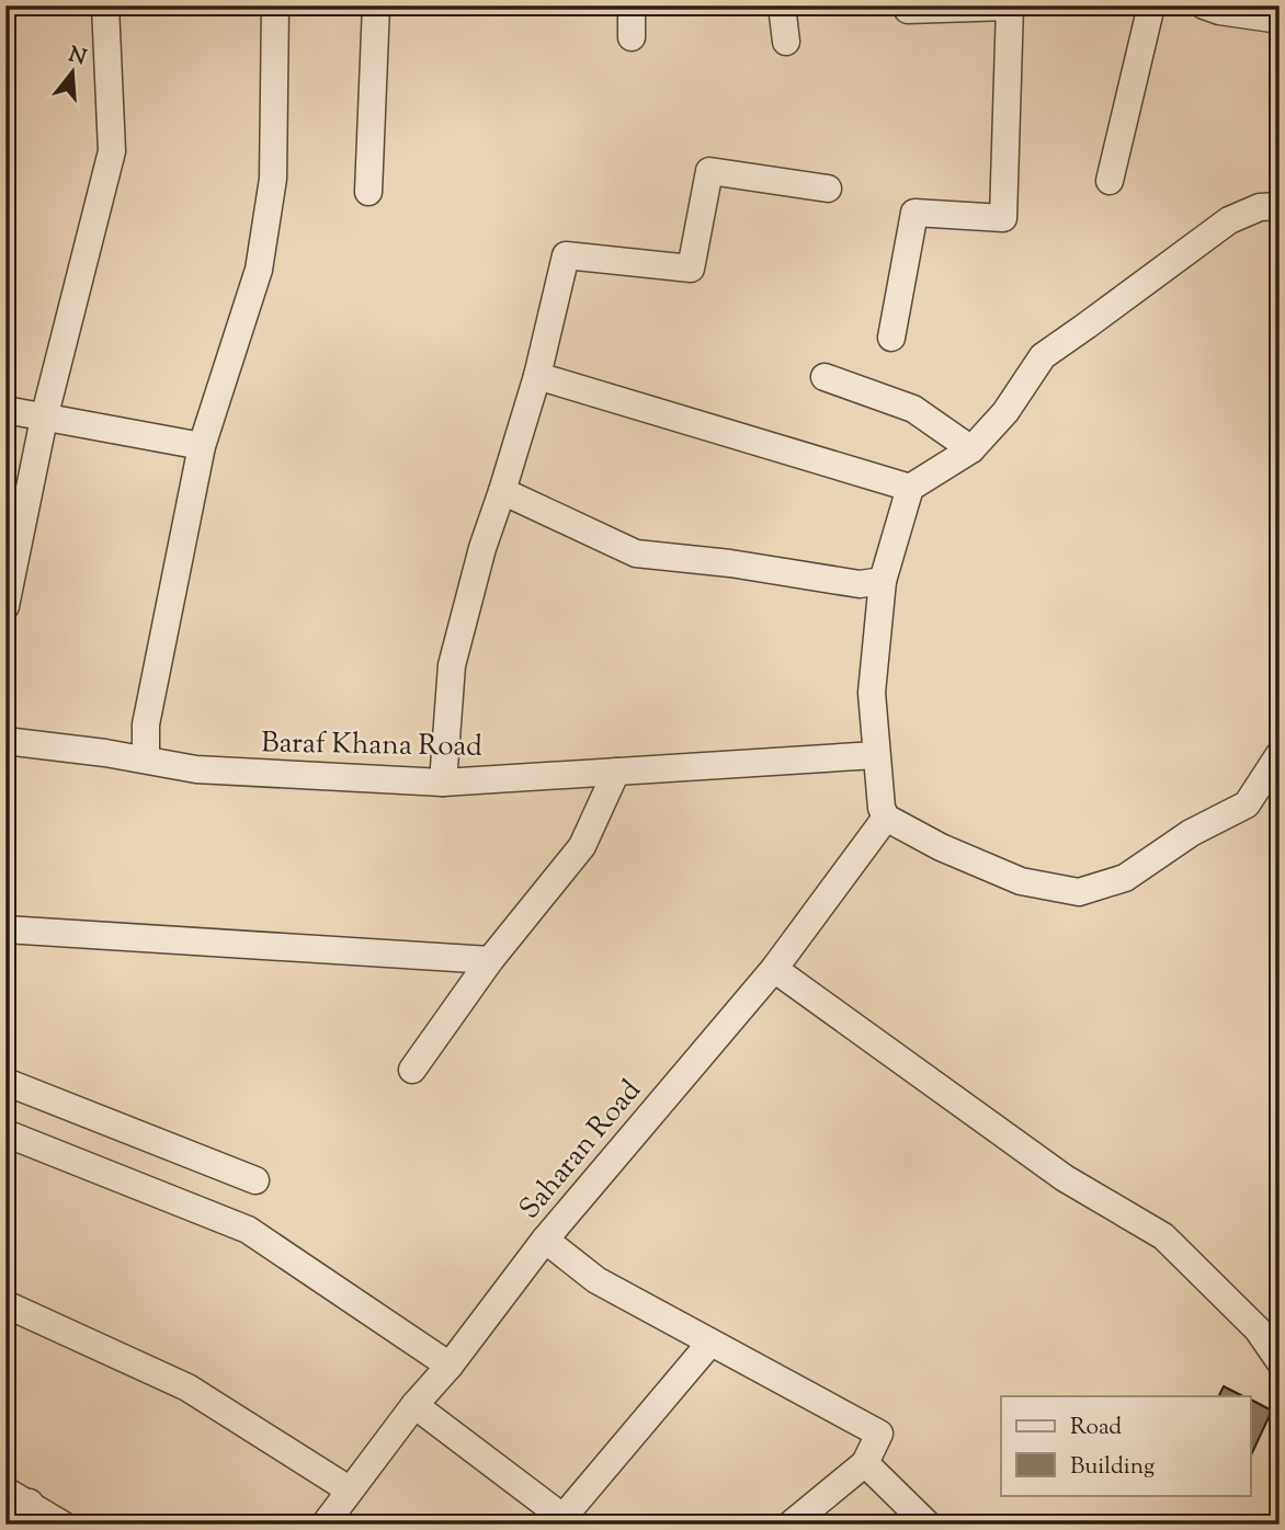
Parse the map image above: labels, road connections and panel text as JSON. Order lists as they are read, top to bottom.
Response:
{
  "streets": {
    "street": ["Baraf Khana Road", "Saharan Road"]
  },
  "legend": ["Road", "Building"],
  "north": "top"
}
